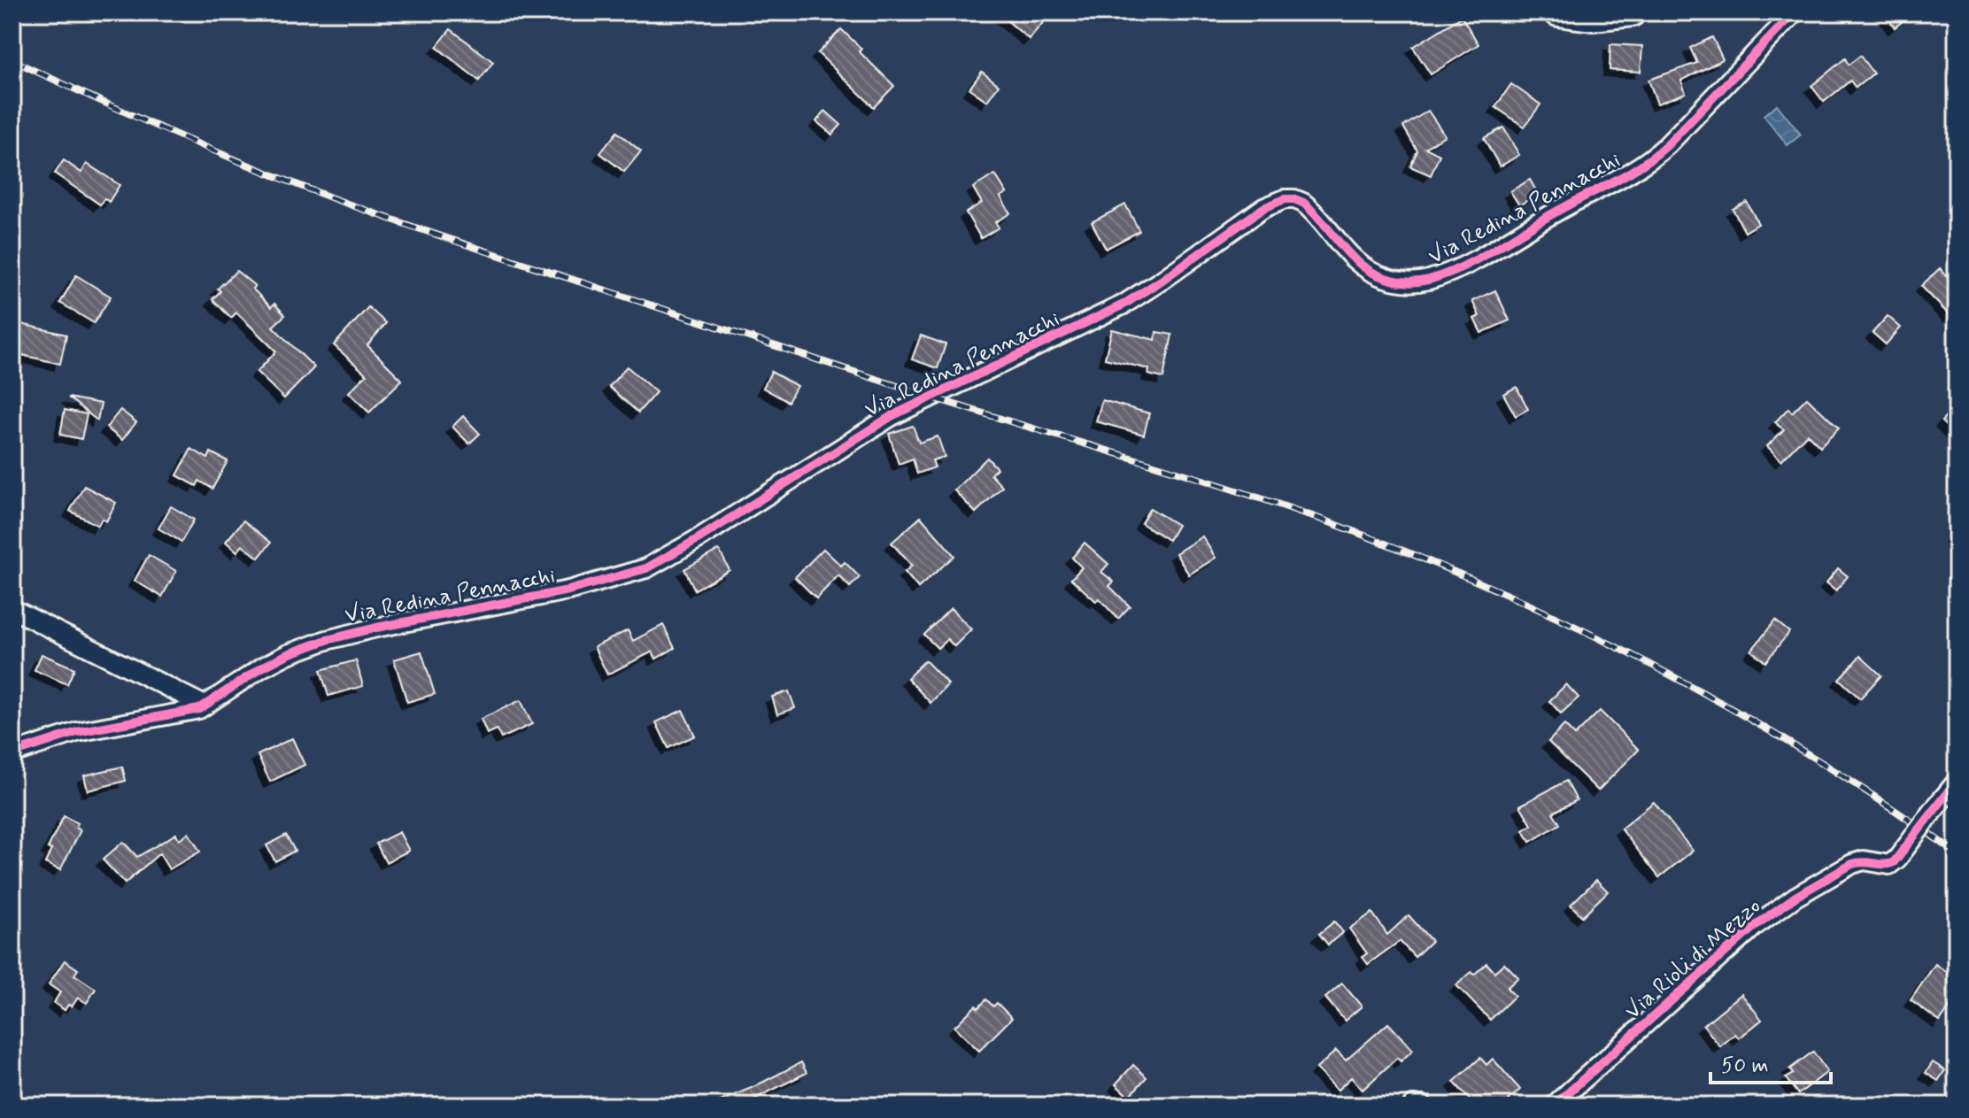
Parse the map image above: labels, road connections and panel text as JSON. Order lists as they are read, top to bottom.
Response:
{
  "streets": {
    "street": ["Via Redina Pennacchi", "Via Rioli di Mezzo"]
  },
  "scale_bar": "50 m"
}
